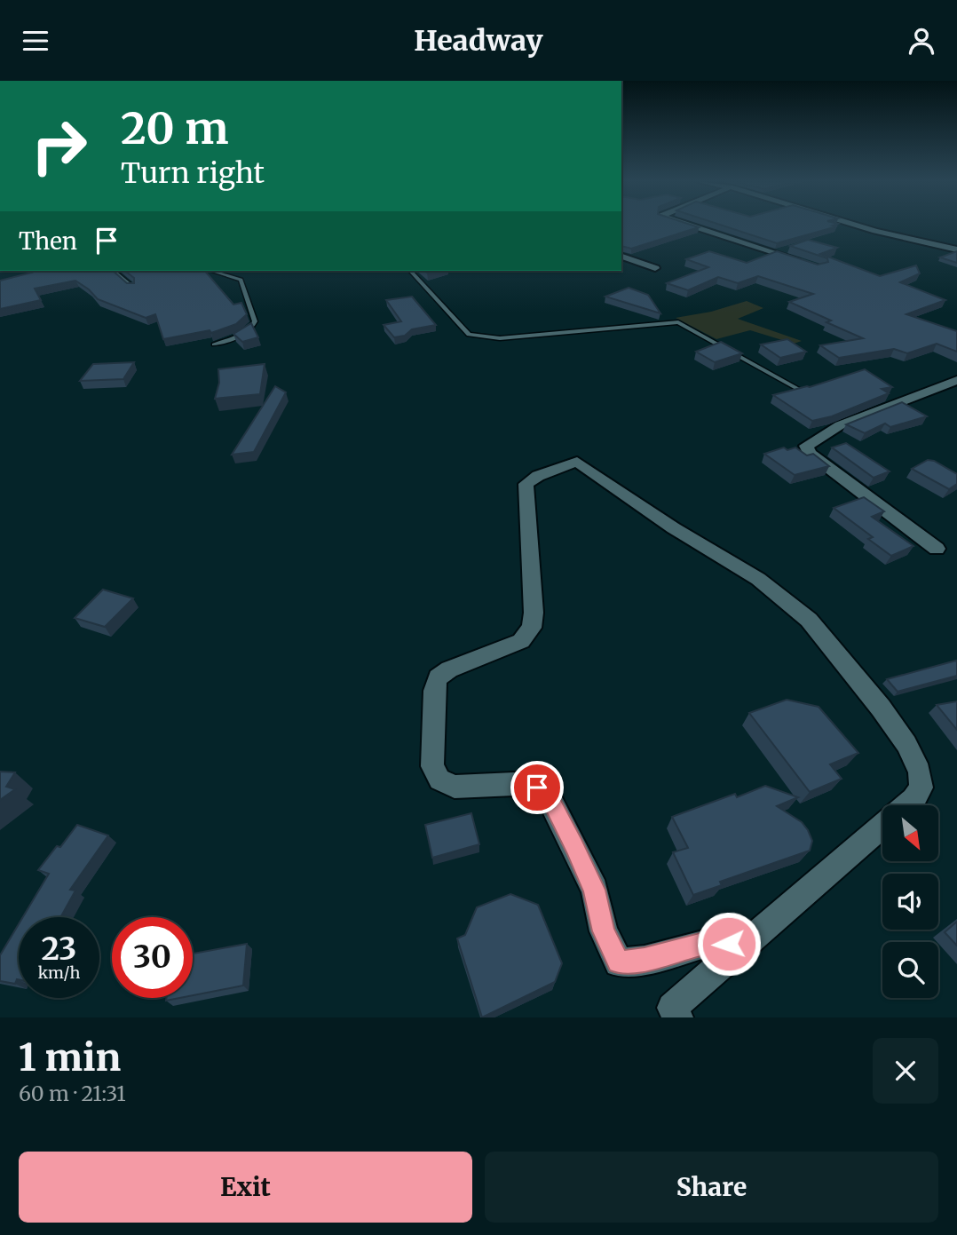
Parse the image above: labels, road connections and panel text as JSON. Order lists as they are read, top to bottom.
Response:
{
  "north": "bottom right",
  "page": {
    "header": "Headway",
    "turn": ["20 m", "Turn right"],
    "then": "Then",
    "speed": "23 km/h",
    "limit": "30",
    "heading": ["1 min", "60 m · 21:31"],
    "buttons": ["Exit", "Share"]
  }
}
